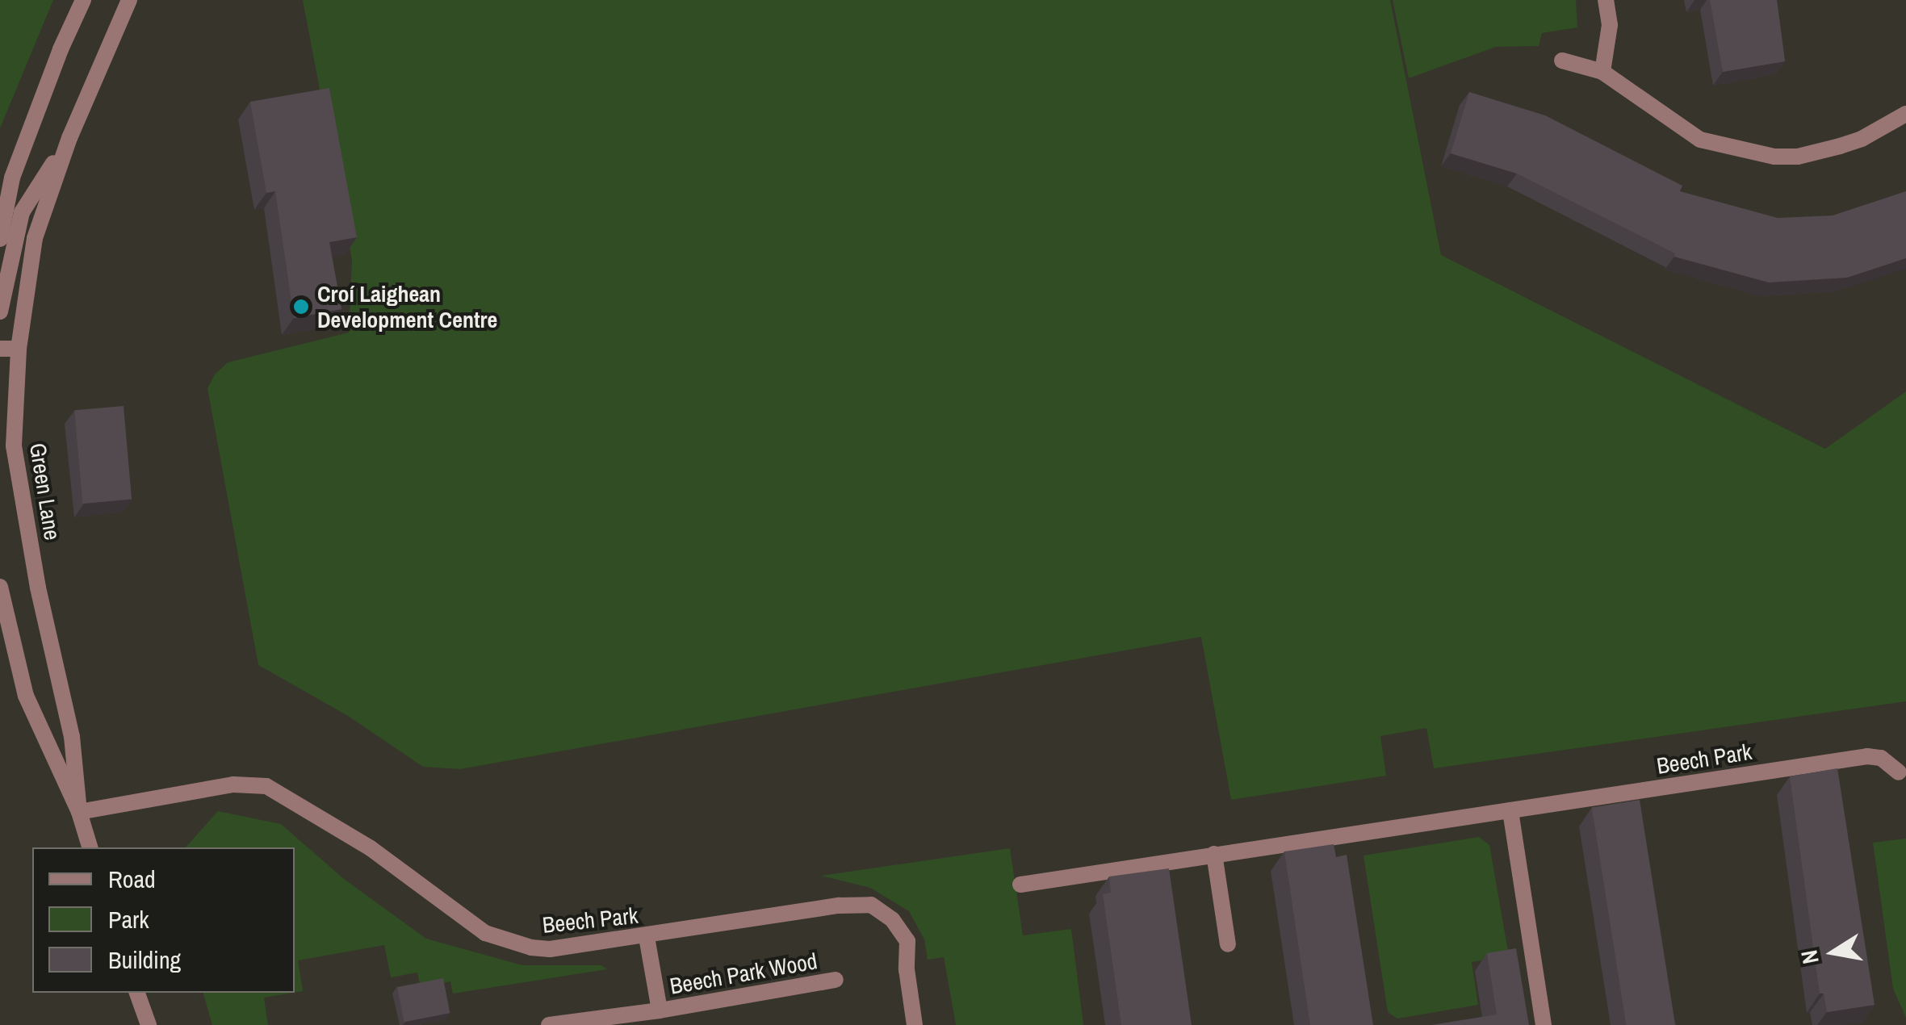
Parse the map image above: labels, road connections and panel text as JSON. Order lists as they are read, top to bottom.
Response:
{
  "streets": {
    "street": ["Green Lane", "Beech Park", "Beech Park Wood"]
  },
  "crossings": [
    ["Green Lane", "Beech Park"],
    ["Beech Park", "Beech Park Wood"]
  ],
  "places": ["Croí Laighean Development Centre"],
  "legend": ["Road", "Park", "Building"],
  "north": "left"
}
